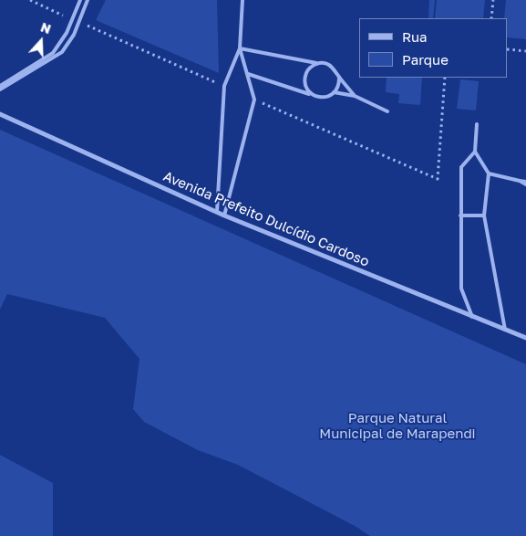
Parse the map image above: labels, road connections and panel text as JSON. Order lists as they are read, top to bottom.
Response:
{
  "streets": {
    "street": ["Avenida Prefeito Dulcídio Cardoso"]
  },
  "parks": ["Parque Natural Municipal de Marapendi"],
  "legend": ["Rua", "Parque"],
  "north": "top"
}
